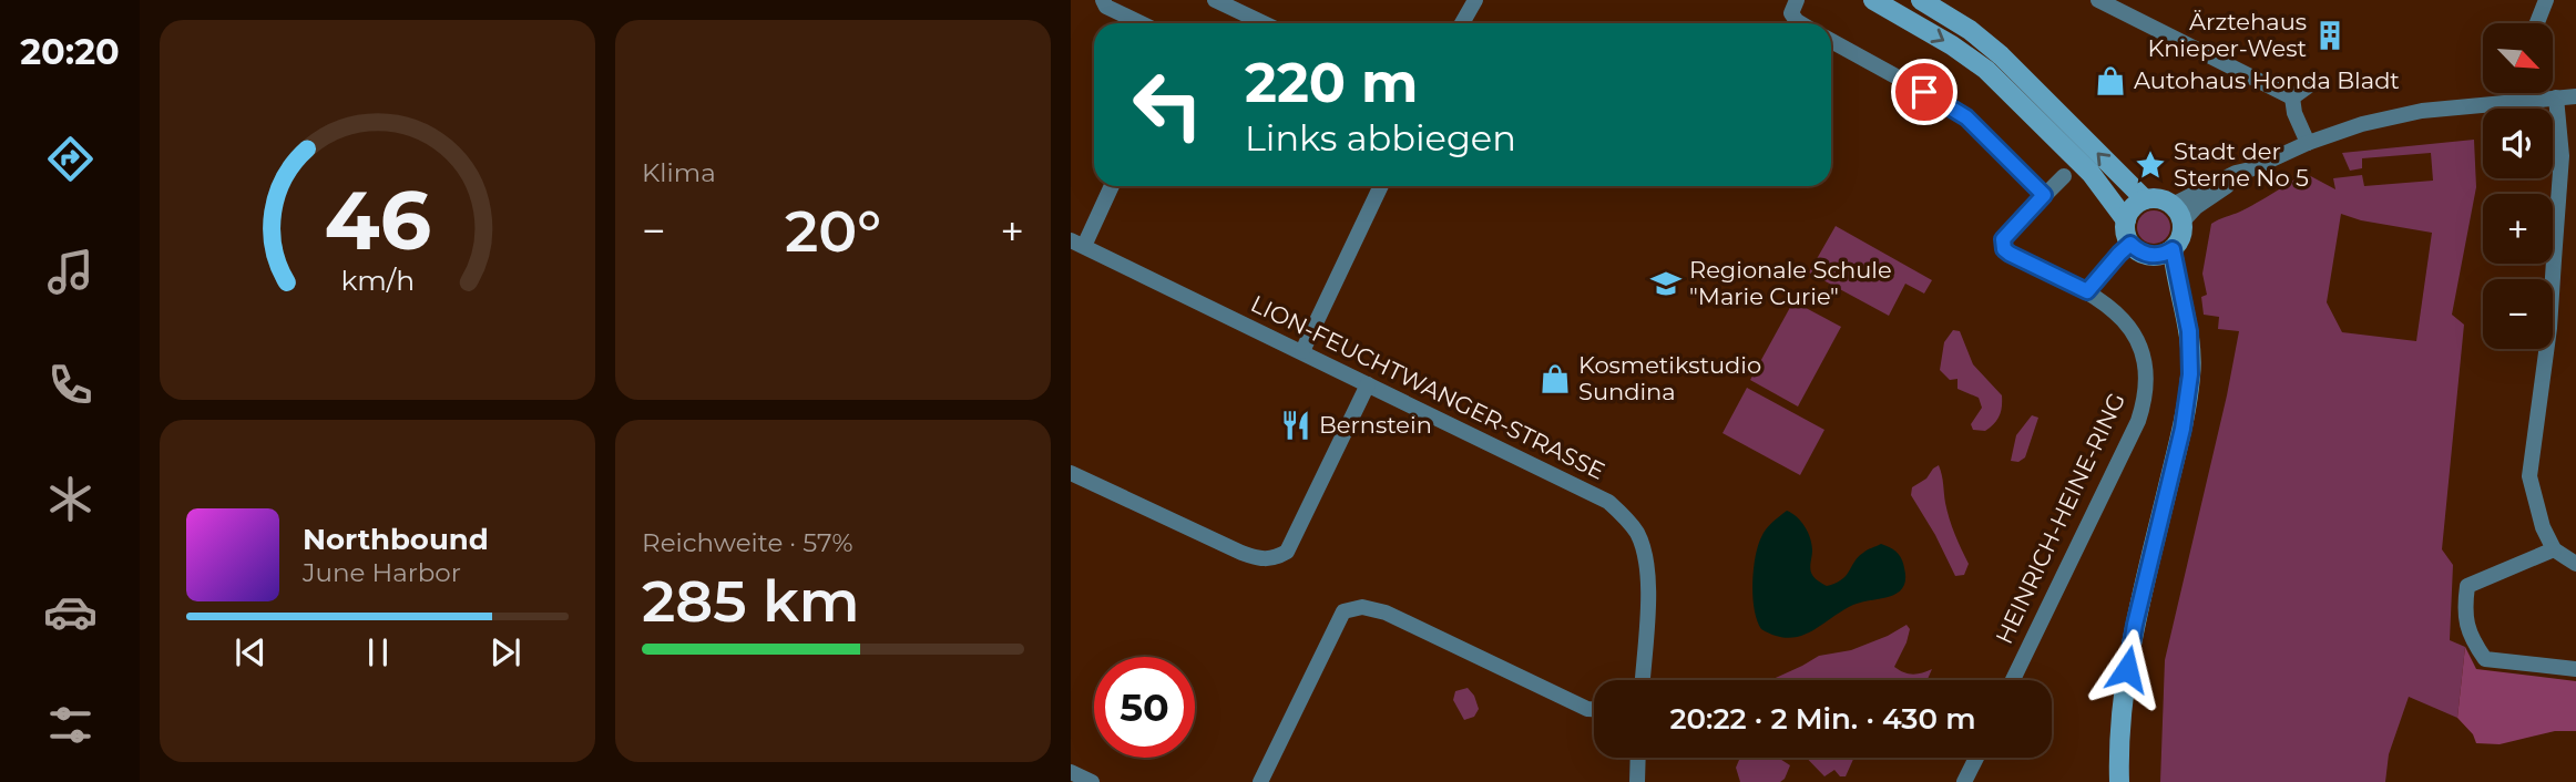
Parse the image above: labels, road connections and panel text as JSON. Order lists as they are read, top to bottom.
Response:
{
  "streets": {
    "street": ["LION-FEUCHTWANGER-STRASSE", "HEINRICH-HEINE-RING"]
  },
  "places": {
    "building": ["Ärztehaus Knieper-West"],
    "shop": ["Autohaus Honda Bladt", "Kosmetikstudio Sundina"],
    "place": ["Stadt der Sterne No 5"],
    "school or university": ["Regionale Schule \"Marie Curie\""],
    "restaurant": ["Bernstein"]
  },
  "north": "bottom right",
  "page": {
    "tabs": "20:20",
    "tile": [
      "Klima",
      ["Reichweite · 57%", "285 km"]
    ],
    "map_buttons": ["+", "−"],
    "turn": ["220 m", "Links abbiegen"],
    "heat": ["−", "20°", "+"],
    "song": ["Northbound", "June Harbor"],
    "limit": "50",
    "trip": "20:22 · 2 Min. · 430 m",
    "gauge": ["46", "km/h"]
  }
}
